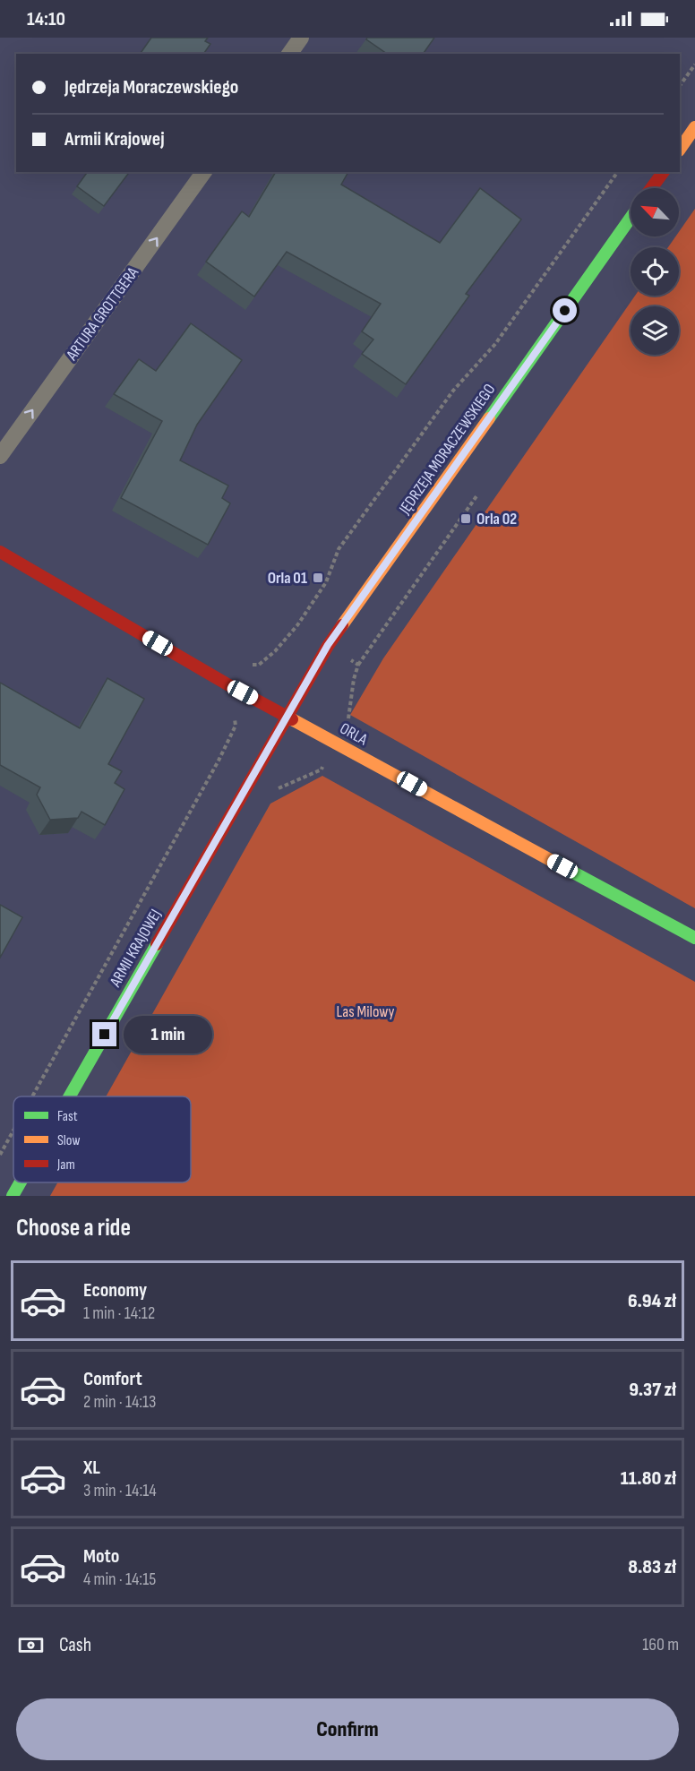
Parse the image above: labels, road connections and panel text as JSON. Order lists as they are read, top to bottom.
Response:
{
  "streets": {
    "street": [
      "ARTURA GROTTGERA",
      "JĘDRZEJA MORACZEWSKIEGO",
      "ORLA",
      "ARMII KRAJOWEJ"
    ]
  },
  "crossings": [
    ["JĘDRZEJA MORACZEWSKIEGO", "ORLA"],
    ["JĘDRZEJA MORACZEWSKIEGO", "ARMII KRAJOWEJ"],
    ["ORLA", "ARMII KRAJOWEJ"]
  ],
  "one_way": ["ARTURA GROTTGERA"],
  "parks": ["Las Milowy"],
  "places": {
    "transit": ["Orla 02", "Orla 01"]
  },
  "legend": ["Fast", "Slow", "Jam"],
  "north": "top left",
  "page": {
    "status": "14:10",
    "banner": ["Jędrzeja Moraczewskiego", "Armii Krajowej"],
    "bubble": "1 min",
    "heading": "Choose a ride",
    "list": [
      {
        "name": "Economy",
        "note": "1 min · 14:12",
        "value": "6.94 zł"
      },
      {
        "name": "Comfort",
        "note": "2 min · 14:13",
        "value": "9.37 zł"
      },
      {
        "name": "XL",
        "note": "3 min · 14:14",
        "value": "11.80 zł"
      },
      {
        "name": "Moto",
        "note": "4 min · 14:15",
        "value": "8.83 zł"
      }
    ],
    "pay": ["Cash", "160 m"],
    "buttons": "Confirm"
  }
}
